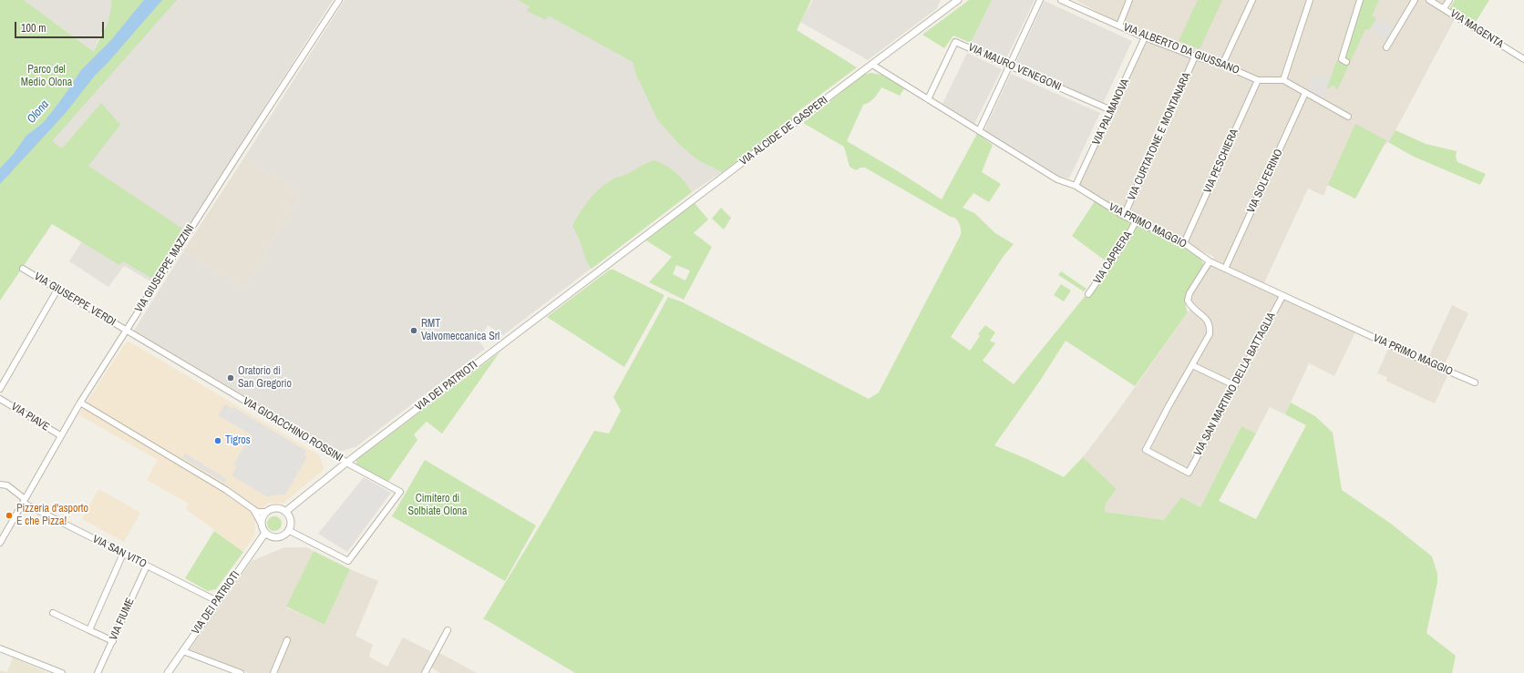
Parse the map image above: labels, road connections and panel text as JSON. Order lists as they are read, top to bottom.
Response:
{
  "streets": {
    "street": [
      "VIA MAGENTA",
      "VIA ALBERTO DA GIUSSANO",
      "VIA MAURO VENEGONI",
      "VIA PALMANOVA",
      "VIA ALCIDE DE GASPERI",
      "VIA CURTATONE E MONTANARA",
      "VIA PESCHIERA",
      "VIA SOLFERINO",
      "VIA PRIMO MAGGIO",
      "VIA CAPRERA",
      "VIA GIUSEPPE MAZZINI",
      "VIA GIUSEPPE VERDI",
      "VIA SAN MARTINO DELLA BATTAGLIA",
      "VIA DEI PATRIOTI",
      "VIA PIAVE",
      "VIA GIOACCHINO ROSSINI",
      "VIA SAN VITO",
      "VIA FIUME"
    ]
  },
  "crossings": [
    ["VIA ALBERTO DA GIUSSANO", "VIA PALMANOVA"],
    ["VIA ALBERTO DA GIUSSANO", "VIA CURTATONE E MONTANARA"],
    ["VIA ALBERTO DA GIUSSANO", "VIA PESCHIERA"],
    ["VIA MAURO VENEGONI", "VIA PALMANOVA"],
    ["VIA MAURO VENEGONI", "VIA PRIMO MAGGIO"],
    ["VIA PALMANOVA", "VIA PRIMO MAGGIO"],
    ["VIA ALCIDE DE GASPERI", "VIA PRIMO MAGGIO"],
    ["VIA ALCIDE DE GASPERI", "VIA DEI PATRIOTI"],
    ["VIA CURTATONE E MONTANARA", "VIA PRIMO MAGGIO"],
    ["VIA PESCHIERA", "VIA PRIMO MAGGIO"],
    ["VIA SOLFERINO", "VIA PRIMO MAGGIO"],
    ["VIA PRIMO MAGGIO", "VIA CAPRERA"],
    ["VIA PRIMO MAGGIO", "VIA SAN MARTINO DELLA BATTAGLIA"],
    ["VIA GIUSEPPE MAZZINI", "VIA GIUSEPPE VERDI"],
    ["VIA GIUSEPPE MAZZINI", "VIA PIAVE"],
    ["VIA GIUSEPPE MAZZINI", "VIA GIOACCHINO ROSSINI"],
    ["VIA GIUSEPPE MAZZINI", "VIA SAN VITO"],
    ["VIA GIUSEPPE VERDI", "VIA GIOACCHINO ROSSINI"],
    ["VIA DEI PATRIOTI", "VIA GIOACCHINO ROSSINI"],
    ["VIA DEI PATRIOTI", "VIA SAN VITO"],
    ["VIA SAN VITO", "VIA FIUME"]
  ],
  "water": ["Olona"],
  "parks": ["Parco del Medio Olona", "Cimitero di Solbiate Olona"],
  "places": [
    "RMT Valvomeccanica Srl",
    "Oratorio di San Gregorio",
    "Tigros",
    "Pizzeria d'asporto E che Pizza!"
  ],
  "scale_bar": "100 m"
}
